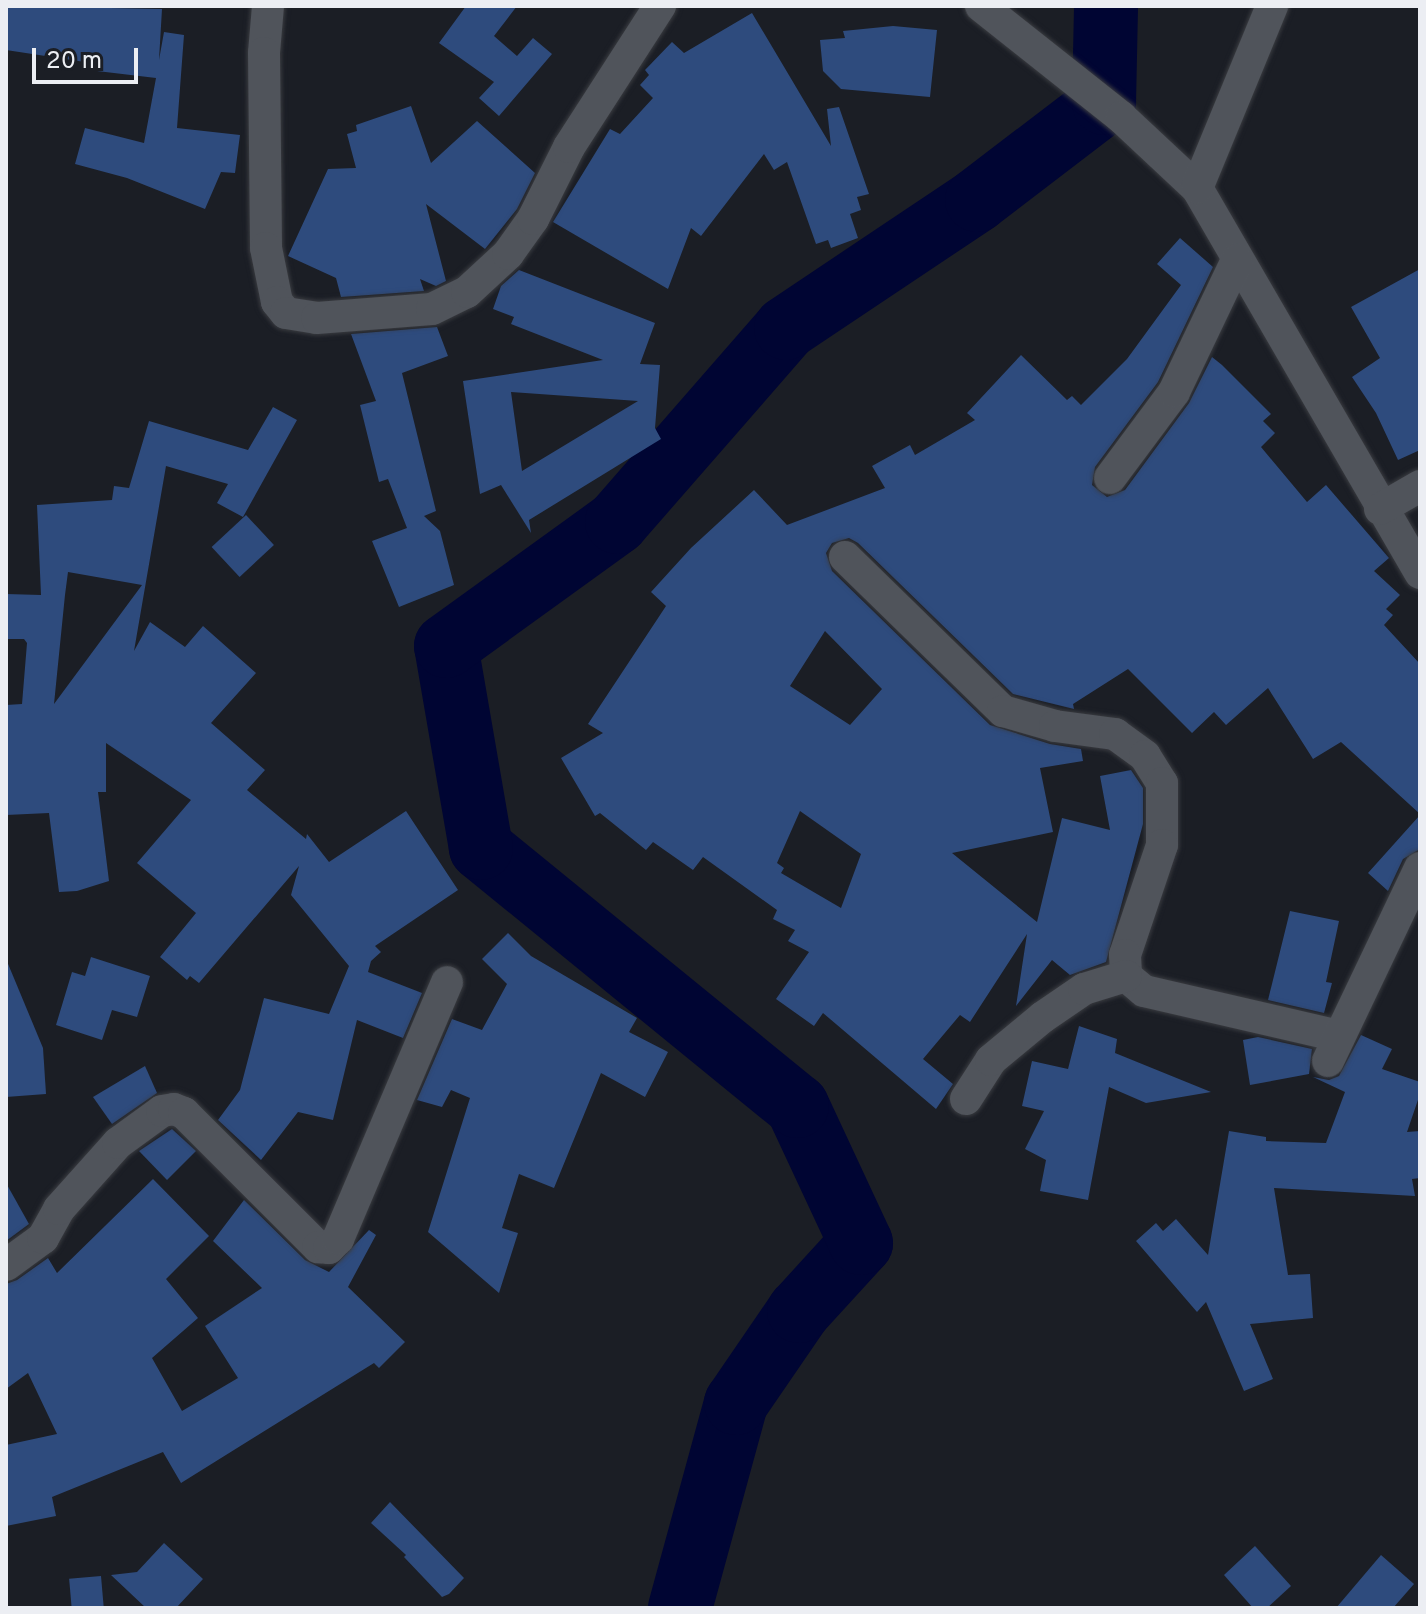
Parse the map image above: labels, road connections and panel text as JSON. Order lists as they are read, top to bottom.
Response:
{
  "scale_bar": "20 m"
}
